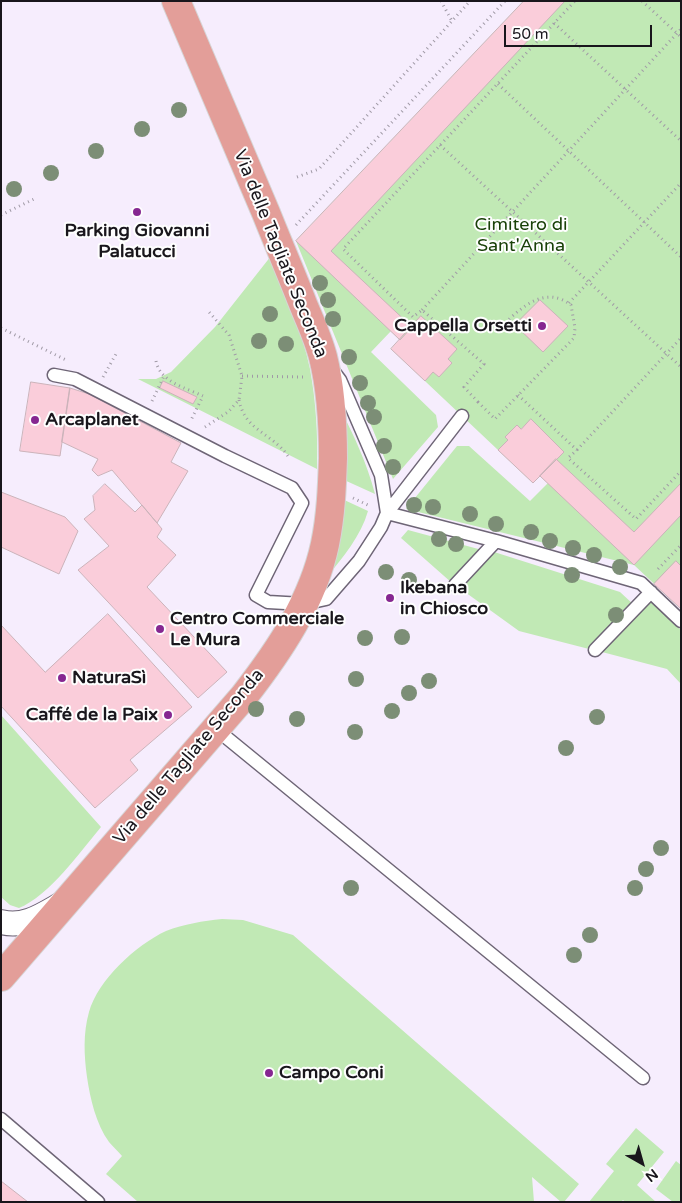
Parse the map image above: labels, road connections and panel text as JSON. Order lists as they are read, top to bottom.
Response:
{
  "streets": {
    "main road": ["Via delle Tagliate Seconda"]
  },
  "parks": ["Cimitero di Sant'Anna"],
  "places": [
    "Parking Giovanni Palatucci",
    "Cappella Orsetti",
    "Arcaplanet",
    "Ikebana in Chiosco",
    "Centro Commerciale Le Mura",
    "NaturaSì",
    "Caffé de la Paix",
    "Campo Coni"
  ],
  "scale_bar": "50 m",
  "north": "bottom right"
}
